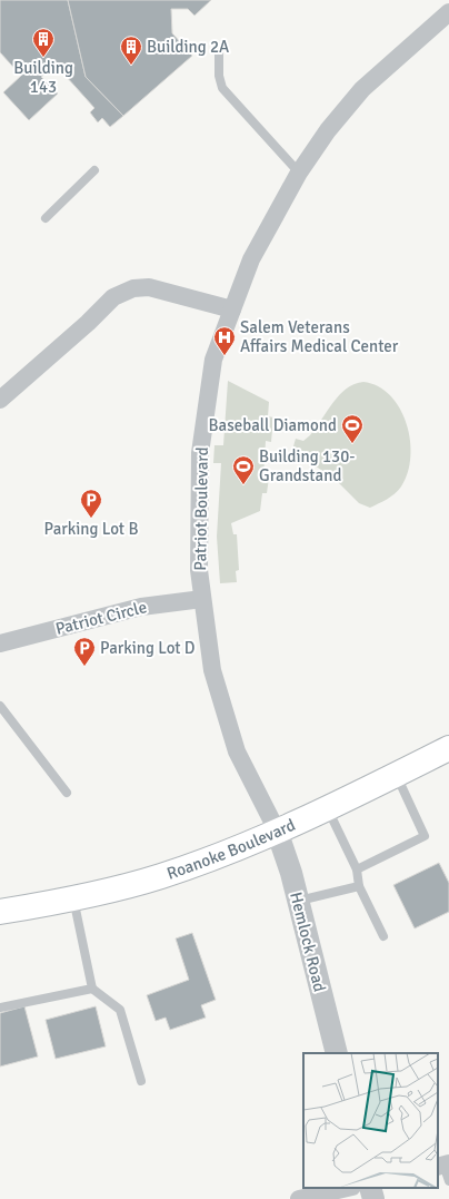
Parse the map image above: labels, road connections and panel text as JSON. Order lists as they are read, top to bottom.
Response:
{
  "streets": {
    "main road": ["Roanoke Boulevard"],
    "street": ["Patriot Boulevard", "Patriot Circle", "Hemlock Road"]
  },
  "crossings": [
    ["Patriot Boulevard", "Patriot Circle"],
    ["Patriot Boulevard", "Roanoke Boulevard"],
    ["Patriot Boulevard", "Hemlock Road"],
    ["Roanoke Boulevard", "Hemlock Road"]
  ],
  "places": {
    "building": ["Building 143", "Building 2A"],
    "hospital": ["Salem Veterans Affairs Medical Center"],
    "sports": ["Baseball Diamond", "Building 130- Grandstand"],
    "parking": ["Parking Lot B", "Parking Lot D"]
  }
}
